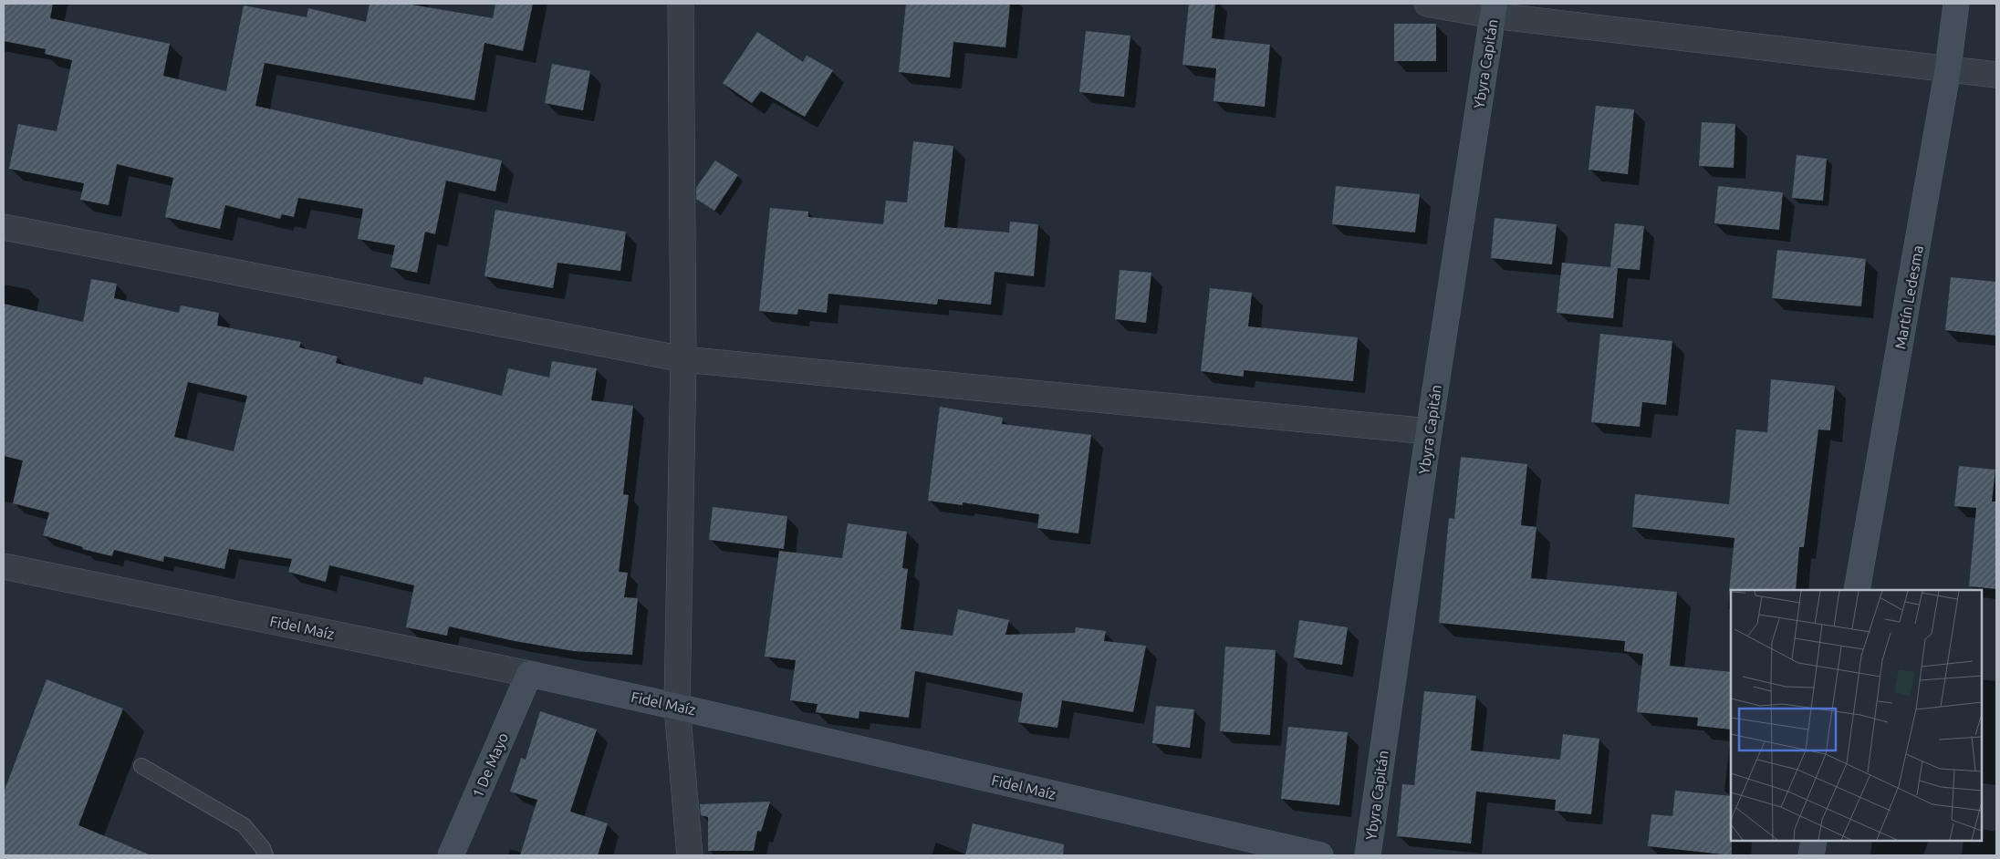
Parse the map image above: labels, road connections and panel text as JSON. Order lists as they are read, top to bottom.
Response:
{
  "streets": {
    "street": [
      "Ybyra Capitán",
      "Martín Ledesma",
      "Fidel Maíz",
      "1 De Mayo"
    ]
  },
  "crossings": [
    ["Fidel Maíz", "1 De Mayo"]
  ]
}
